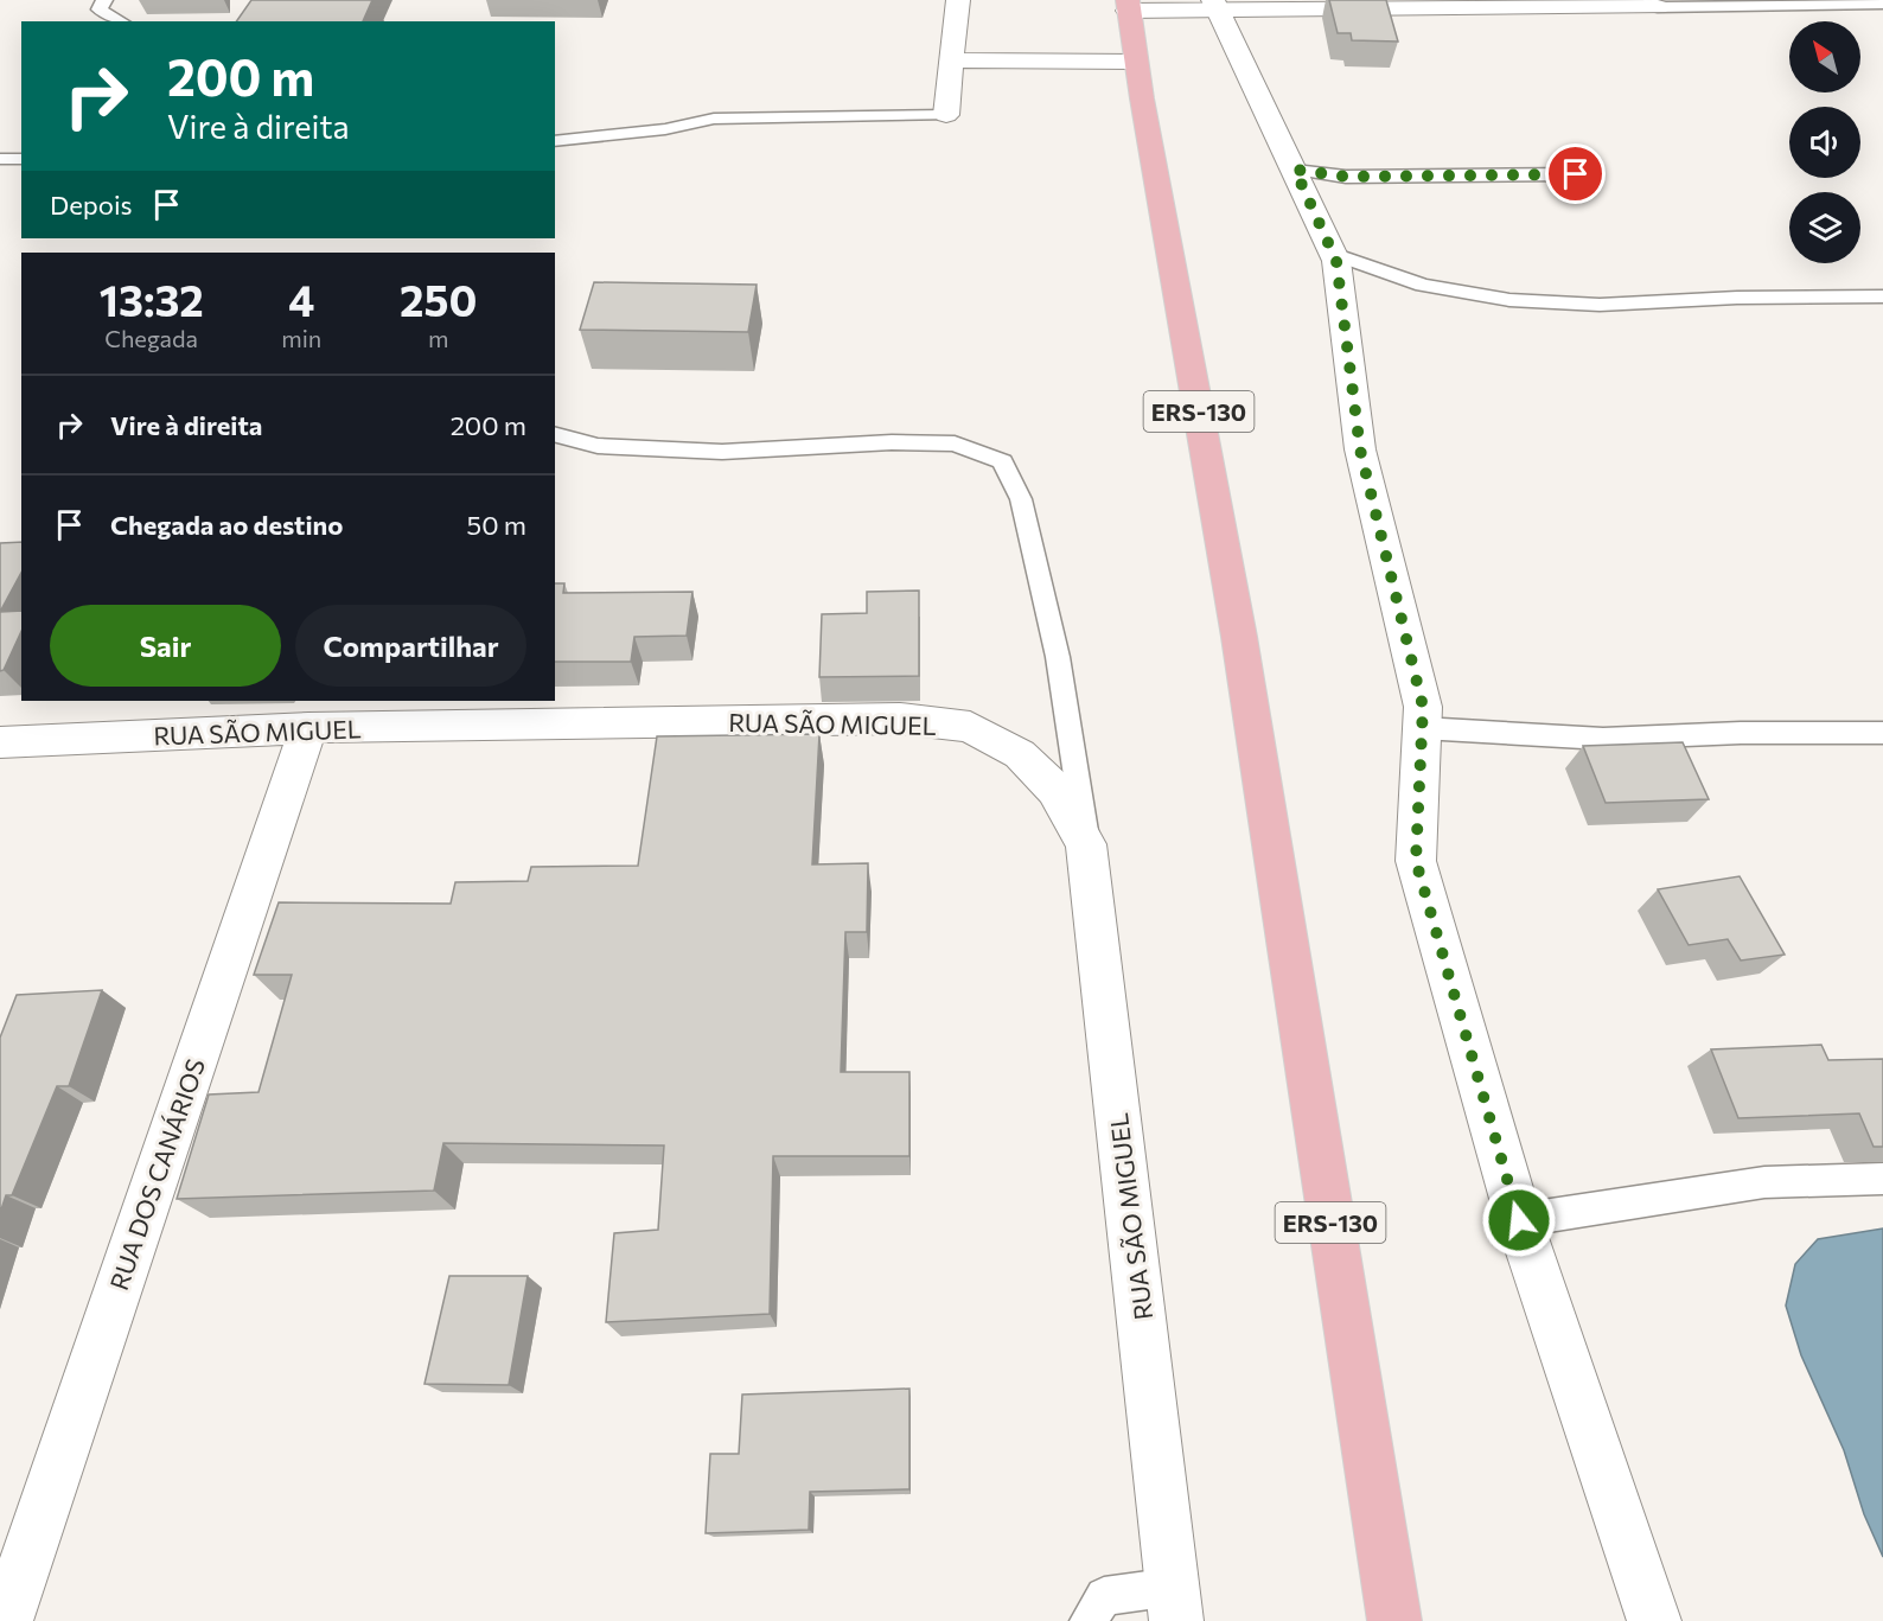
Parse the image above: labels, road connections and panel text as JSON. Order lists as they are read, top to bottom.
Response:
{
  "streets": {
    "main road": ["ERS-130"],
    "street": ["RUA SÃO MIGUEL", "RUA DOS CANÁRIOS"]
  },
  "crossings": [
    ["RUA SÃO MIGUEL", "RUA DOS CANÁRIOS"]
  ],
  "north": "top left",
  "page": {
    "turn": ["200 m", "Vire à direita"],
    "then": "Depois",
    "eta": [
      "13:32",
      "Chegada",
      "4",
      "min",
      "250",
      "m"
    ],
    "list": [
      {
        "name": "Vire à direita",
        "value": "200 m"
      },
      {
        "name": "Chegada ao destino",
        "value": "50 m"
      }
    ],
    "buttons": ["Sair", "Compartilhar"]
  }
}
